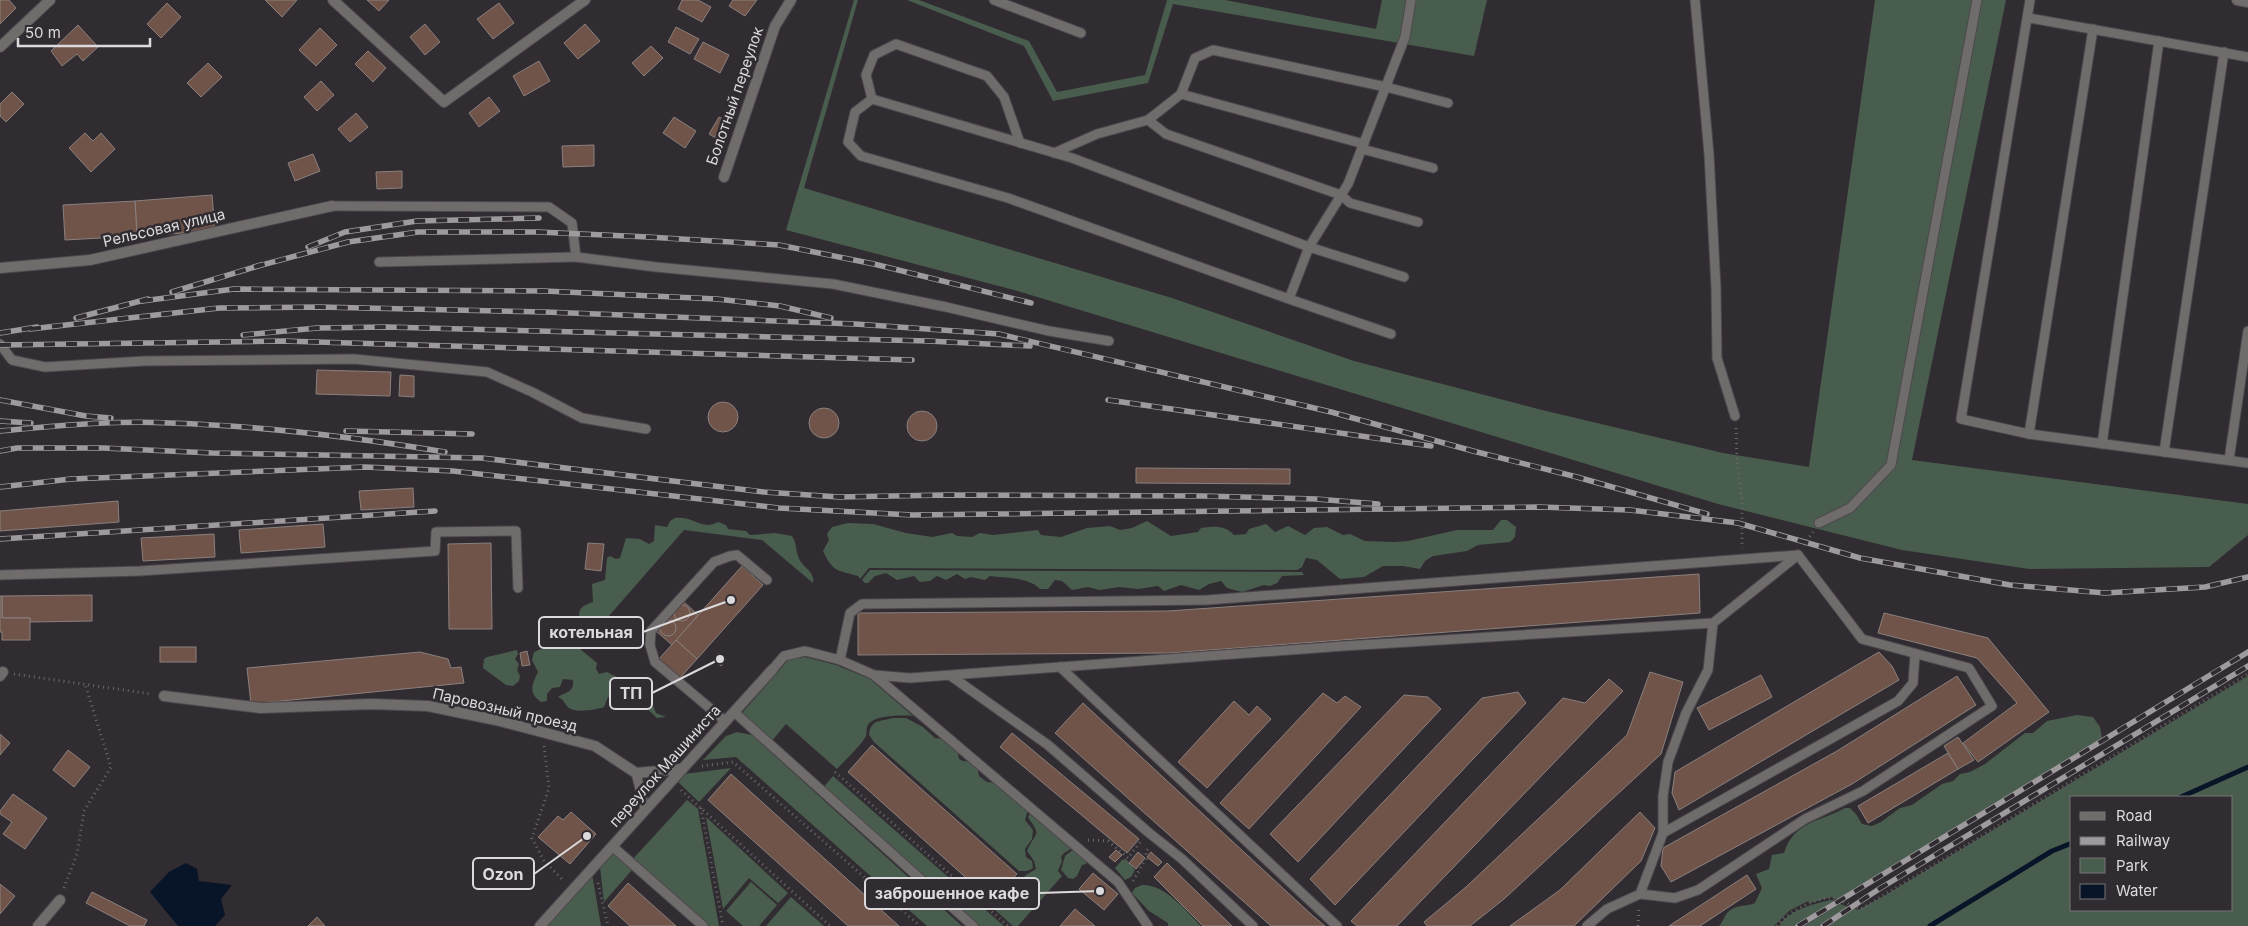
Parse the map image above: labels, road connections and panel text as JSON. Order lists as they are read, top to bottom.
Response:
{
  "streets": {
    "street": [
      "Болотный переулок",
      "Рельсовая улица",
      "Паровозный проезд",
      "переулок Машиниста"
    ]
  },
  "places": [
    "котельная",
    "ТП",
    "Ozon",
    "заброшенное кафе"
  ],
  "legend": [
    "Road",
    "Railway",
    "Park",
    "Water"
  ],
  "scale_bar": "50 m"
}
